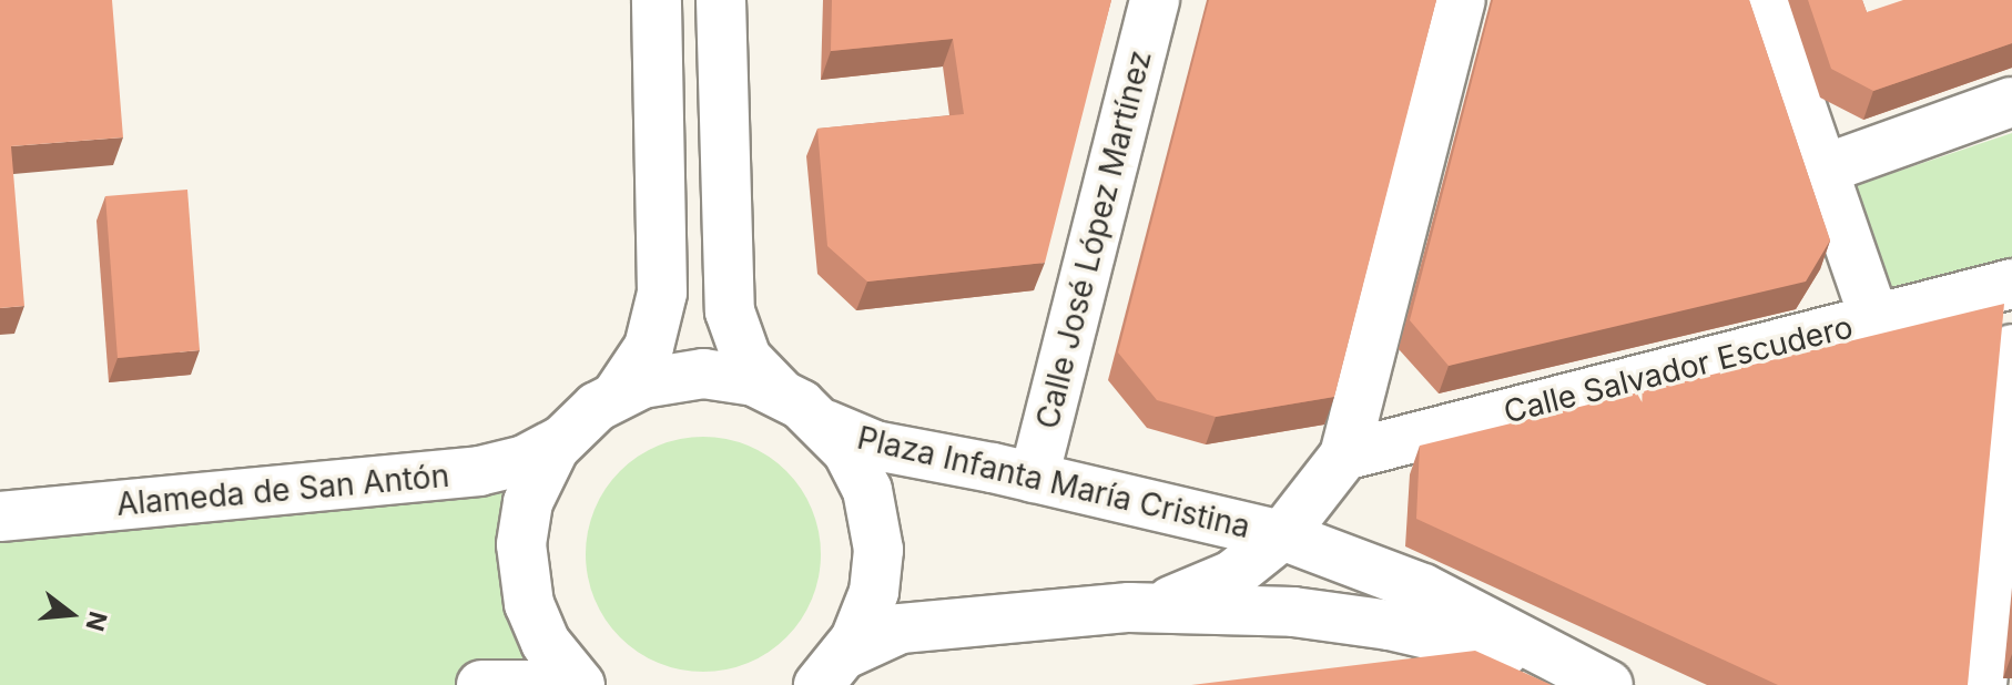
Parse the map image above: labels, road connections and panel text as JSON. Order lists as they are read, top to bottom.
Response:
{
  "streets": {
    "main road": [
      "Calle José López Martínez",
      "Calle Salvador Escudero",
      "Plaza Infanta María Cristina",
      "Alameda de San Antón"
    ]
  },
  "crossings": [
    ["Calle José López Martínez", "Plaza Infanta María Cristina"],
    ["Calle Salvador Escudero", "Plaza Infanta María Cristina"],
    ["Plaza Infanta María Cristina", "Alameda de San Antón"]
  ],
  "north": "right"
}
